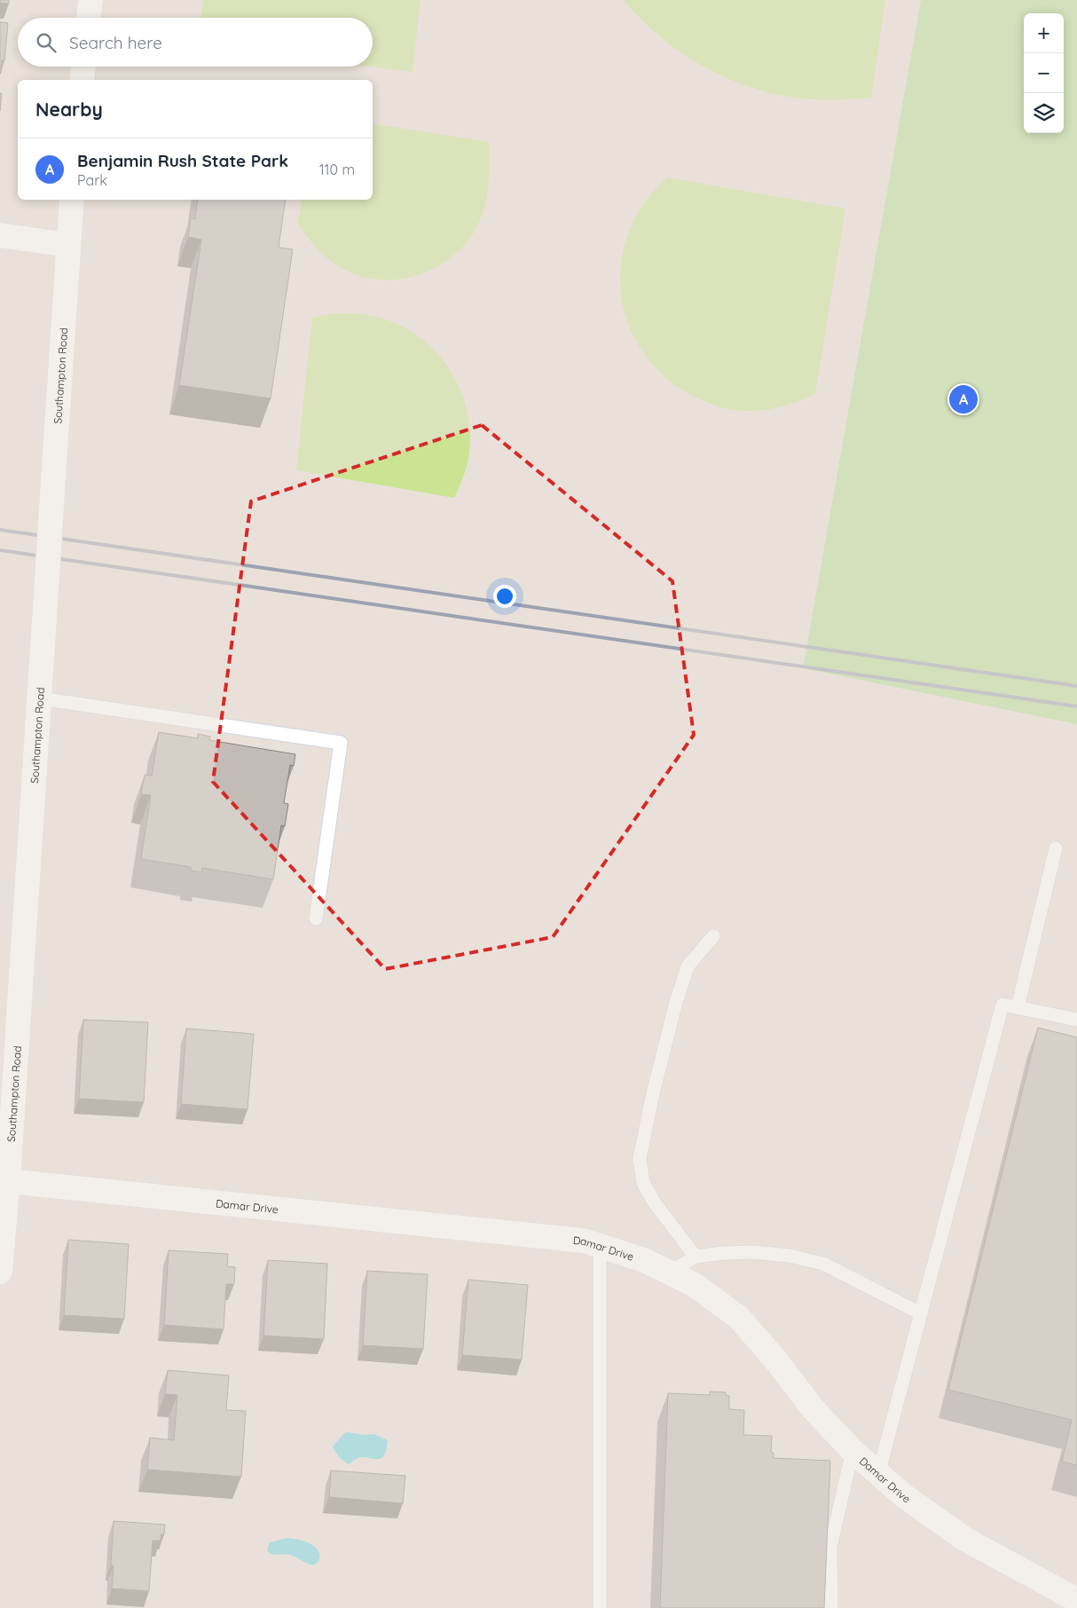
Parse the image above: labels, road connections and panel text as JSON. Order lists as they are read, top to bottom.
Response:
{
  "streets": {
    "street": ["Southampton Road", "Damar Drive"]
  },
  "crossings": [
    ["Southampton Road", "Damar Drive"]
  ],
  "page": {
    "map_buttons": ["+", "−"],
    "search": "Search here",
    "heading": "Nearby",
    "list": [
      {
        "mark": "A",
        "name": "Benjamin Rush State Park",
        "note": "Park",
        "value": "110 m"
      }
    ],
    "pins": "A"
  }
}
